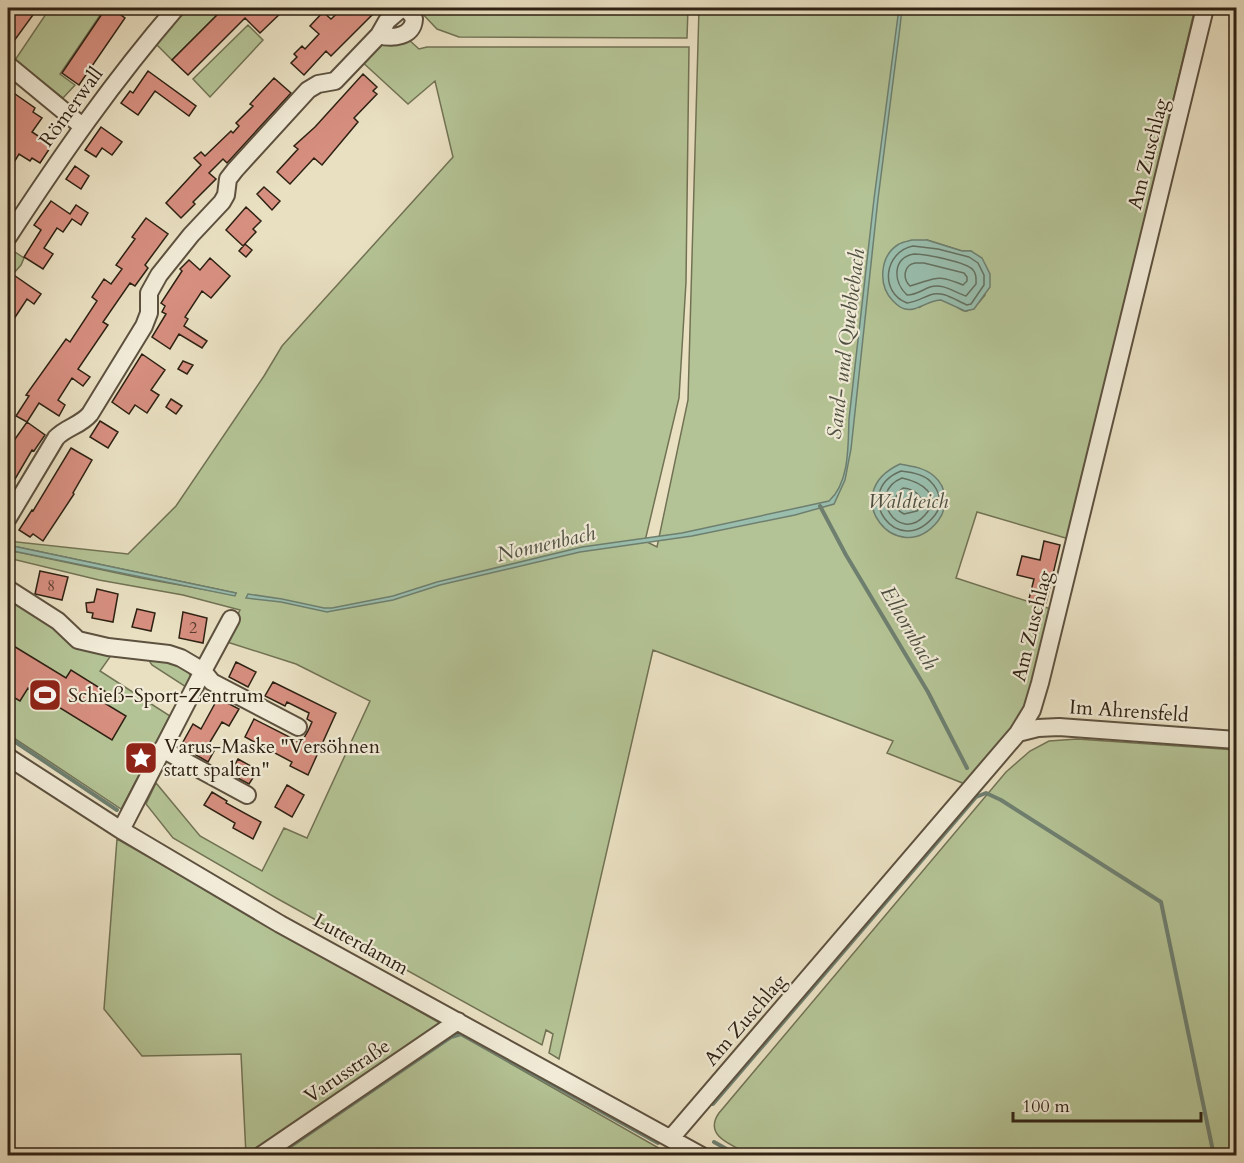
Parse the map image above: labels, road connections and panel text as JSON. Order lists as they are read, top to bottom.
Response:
{
  "streets": {
    "street": [
      "Römerwall",
      "Am Zuschlag",
      "Im Ahrensfeld",
      "Lutterdamm",
      "Varusstraße"
    ]
  },
  "crossings": [
    ["Am Zuschlag", "Im Ahrensfeld"],
    ["Am Zuschlag", "Lutterdamm"],
    ["Lutterdamm", "Varusstraße"]
  ],
  "water": [
    "Sand- und Quebbebach",
    "Waldteich",
    "Nonnenbach",
    "Elhornbach"
  ],
  "places": {
    "sports": ["Schieß-Sport-Zentrum"],
    "place": ["Varus-Maske \"Versöhnen statt spalten\""]
  },
  "house_numbers": ["8", "2"],
  "scale_bar": "100 m"
}
